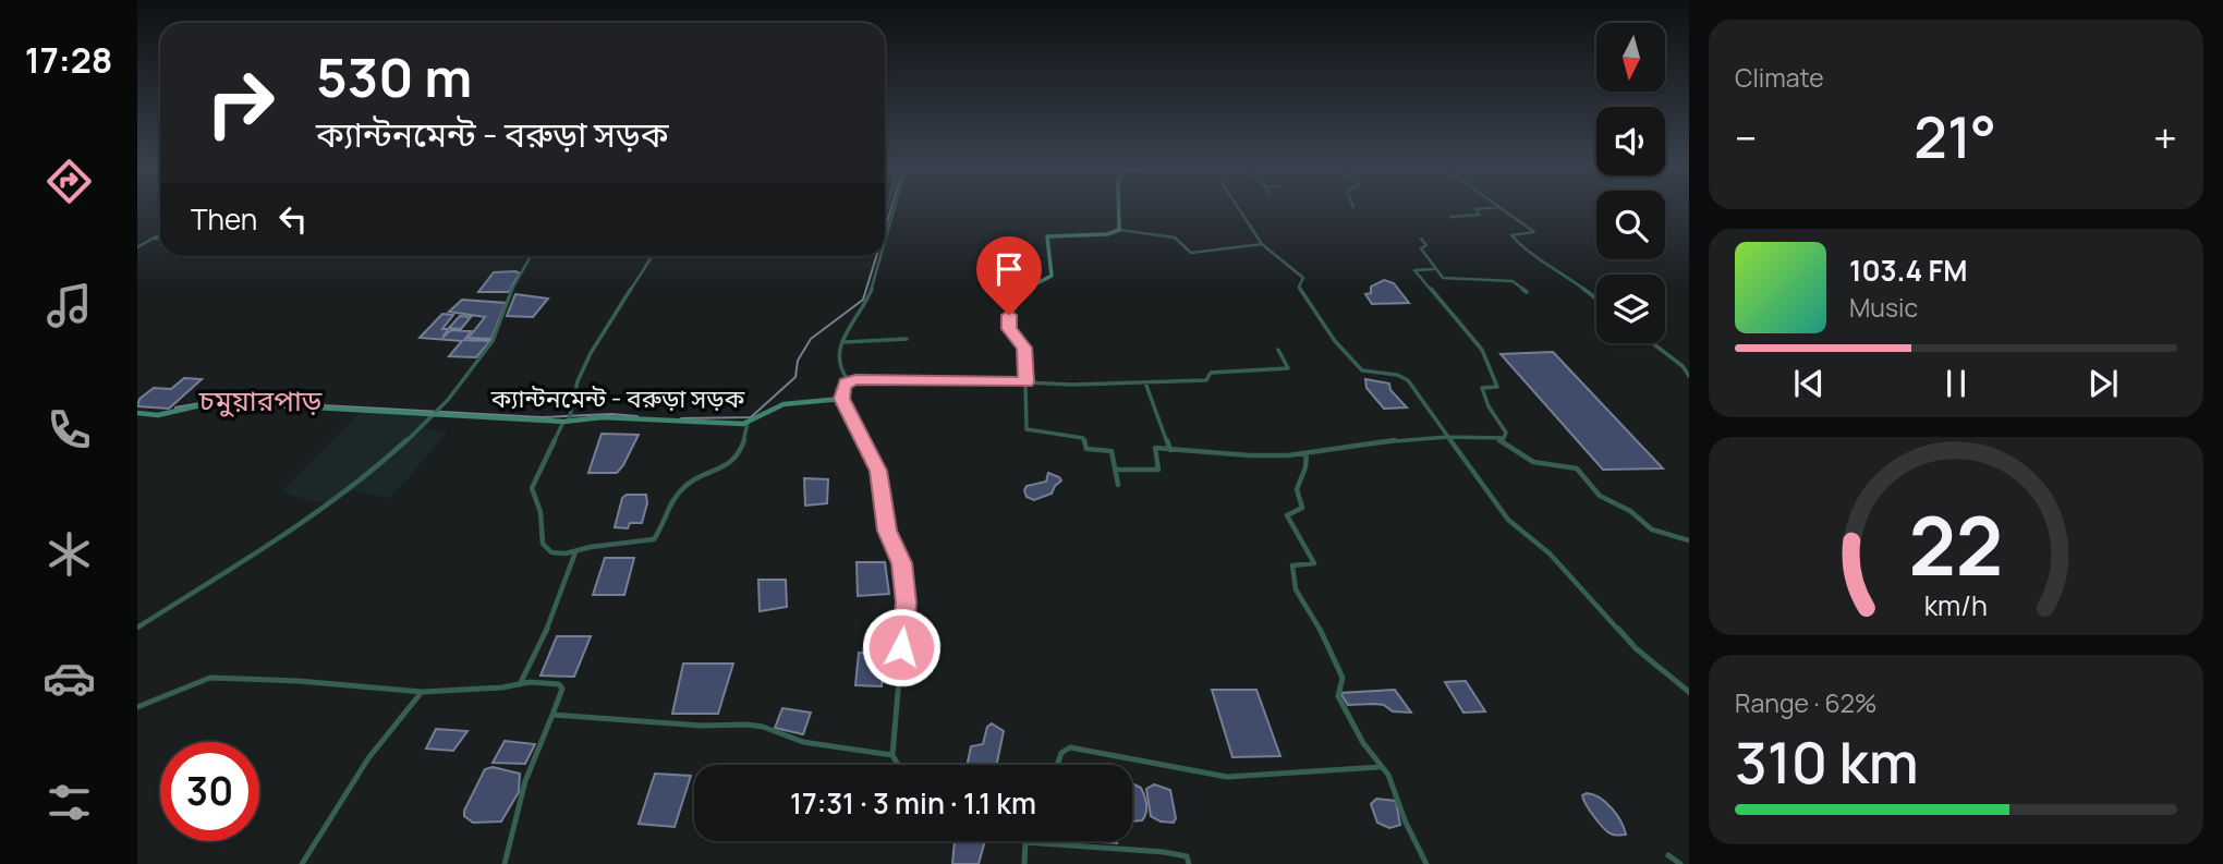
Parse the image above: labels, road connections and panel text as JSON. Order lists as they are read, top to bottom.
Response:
{
  "streets": {
    "main road": ["ক্যান্টনমেন্ট - বরুড়া সড়ক"]
  },
  "districts": ["চমুয়ারপাড়"],
  "north": "bottom",
  "page": {
    "tabs": "17:28",
    "tile": [
      "Climate",
      ["Range · 62%", "310 km"]
    ],
    "turn": ["530 m", "ক্যান্টনমেন্ট - বরুড়া সড়ক"],
    "heat": ["−", "21°", "+"],
    "then": "Then",
    "song": ["103.4 FM", "Music"],
    "limit": "30",
    "trip": "17:31 · 3 min · 1.1 km",
    "gauge": ["22", "km/h"]
  }
}
